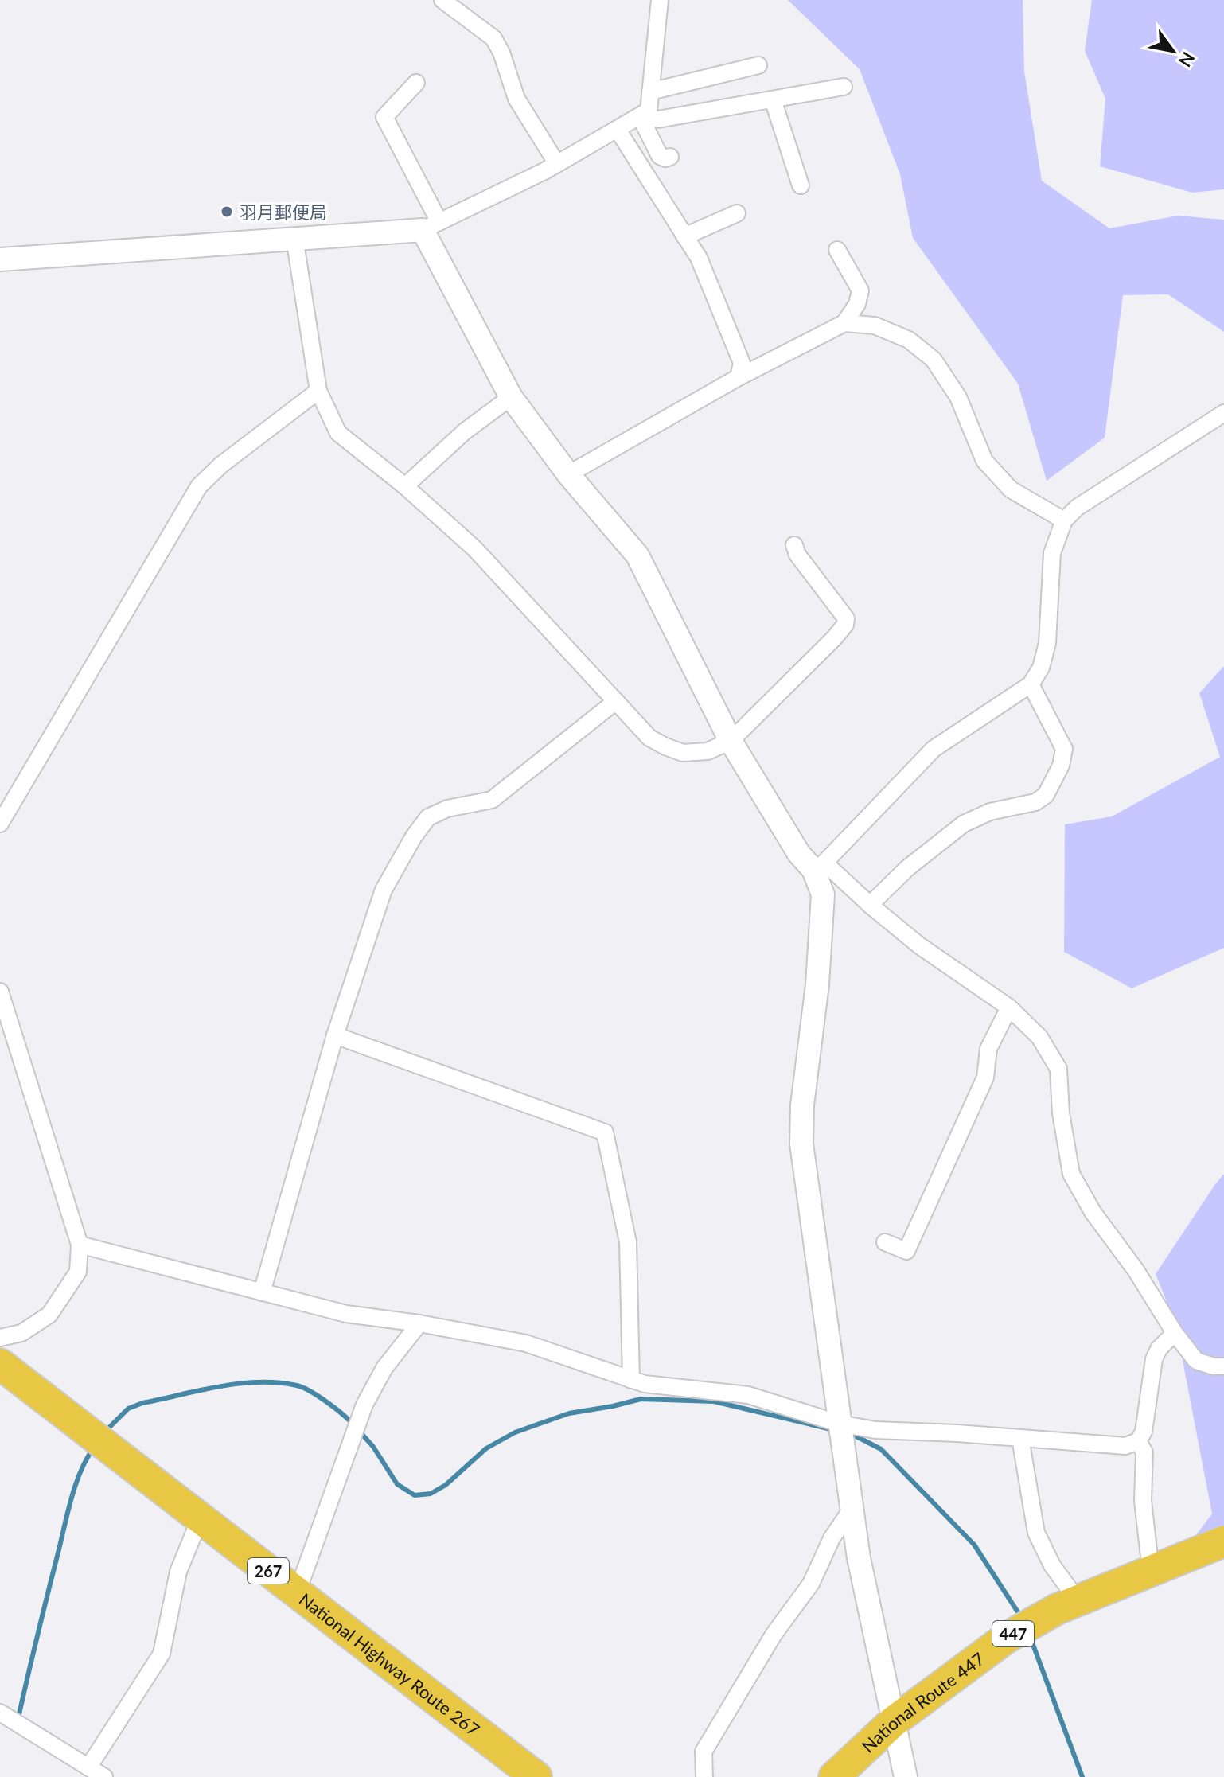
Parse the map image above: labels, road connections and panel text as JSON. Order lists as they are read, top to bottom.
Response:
{
  "streets": {
    "highway": [
      "267",
      "447",
      "National Highway Route 267",
      "National Route 447"
    ]
  },
  "places": ["羽月郵便局"],
  "north": "bottom right"
}
